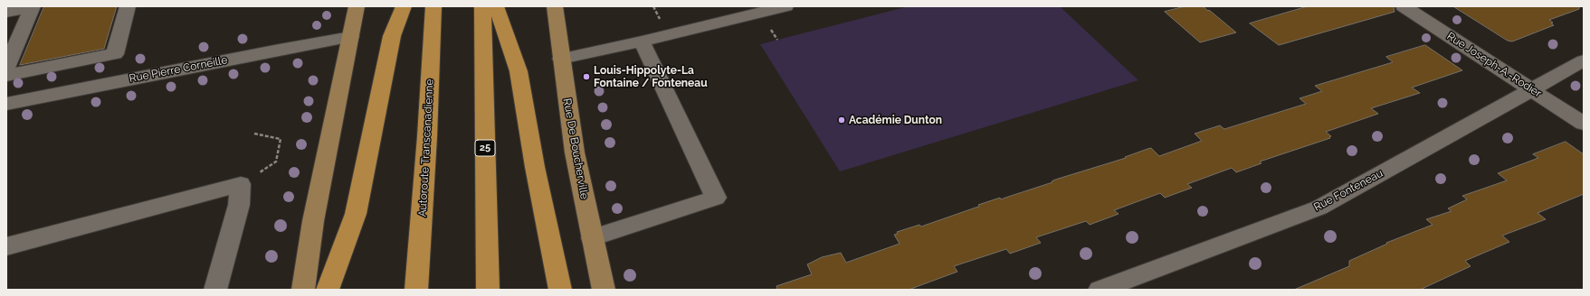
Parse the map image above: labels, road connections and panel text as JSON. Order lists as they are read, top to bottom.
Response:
{
  "streets": {
    "highway": ["Autoroute Transcanadienne", "25"],
    "main road": ["Rue De Boucherville"],
    "street": ["Rue Joseph-A.-Rodier", "Rue Pierre Corneille", "Rue Fonteneau"]
  },
  "crossings": [
    ["Rue Joseph-A.-Rodier", "Rue Fonteneau"]
  ],
  "places": ["Louis-Hippolyte-La Fontaine / Fonteneau", "Académie Dunton"]
}
